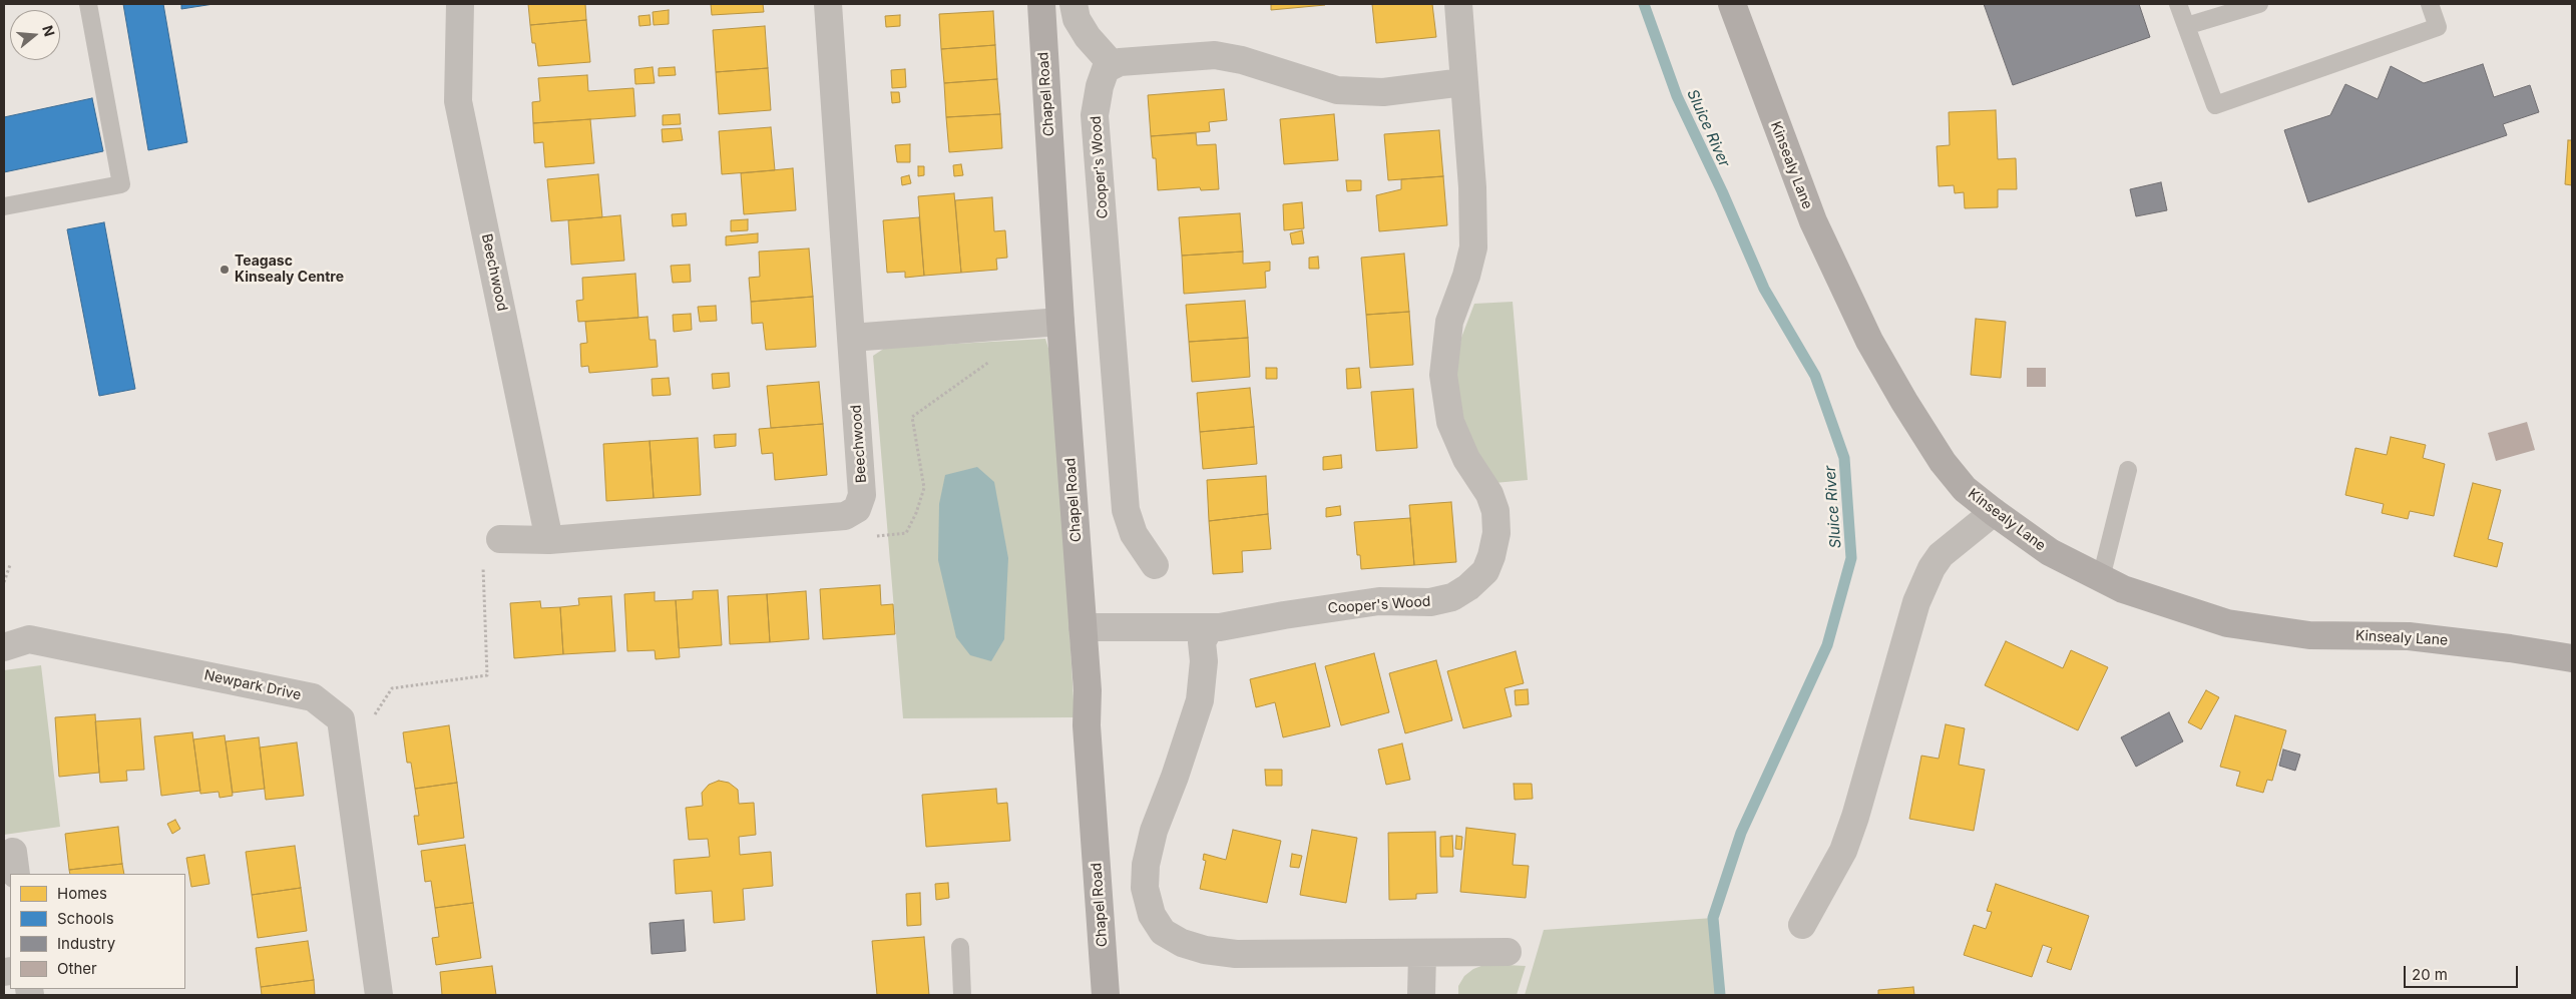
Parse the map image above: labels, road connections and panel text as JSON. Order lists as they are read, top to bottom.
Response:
{
  "streets": {
    "street": [
      "Chapel Road",
      "Kinsealy Lane",
      "Cooper's Wood",
      "Beechwood",
      "Newpark Drive"
    ]
  },
  "crossings": [
    ["Chapel Road", "Cooper's Wood"]
  ],
  "water": ["Sluice River"],
  "places": ["Teagasc Kinsealy Centre"],
  "legend": [
    "Homes",
    "Schools",
    "Industry",
    "Other"
  ],
  "scale_bar": "20 m",
  "north": "right"
}
